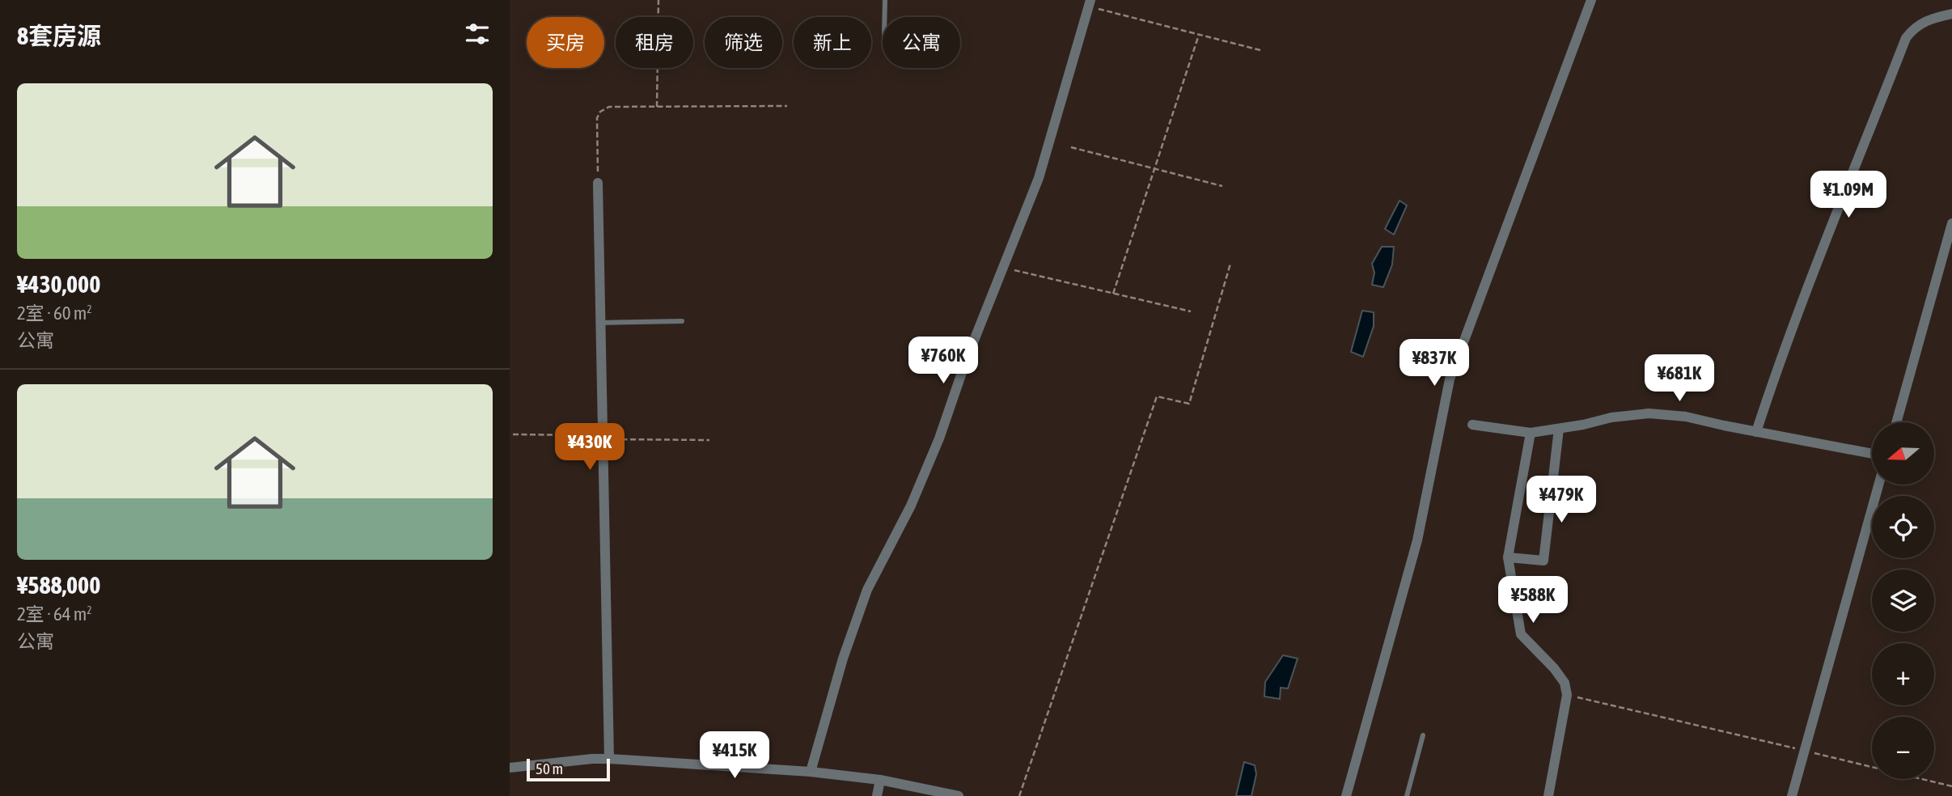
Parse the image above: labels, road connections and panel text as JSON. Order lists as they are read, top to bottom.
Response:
{
  "scale_bar": "50 m",
  "north": "left",
  "page": {
    "heading": "8套房源",
    "chip": [
      "买房",
      "租房",
      "筛选",
      "新上",
      "公寓"
    ],
    "list": [
      {
        "name": "¥430,000",
        "note": "2室 · 60 m² · 公寓"
      },
      {
        "name": "¥588,000",
        "note": "2室 · 64 m² · 公寓"
      }
    ],
    "price": [
      "¥1.09M",
      "¥760K",
      "¥837K",
      "¥681K",
      "¥430K",
      "¥479K",
      "¥588K",
      "¥415K"
    ],
    "map_buttons": ["+", "−"],
    "scale": "50 m"
  }
}
